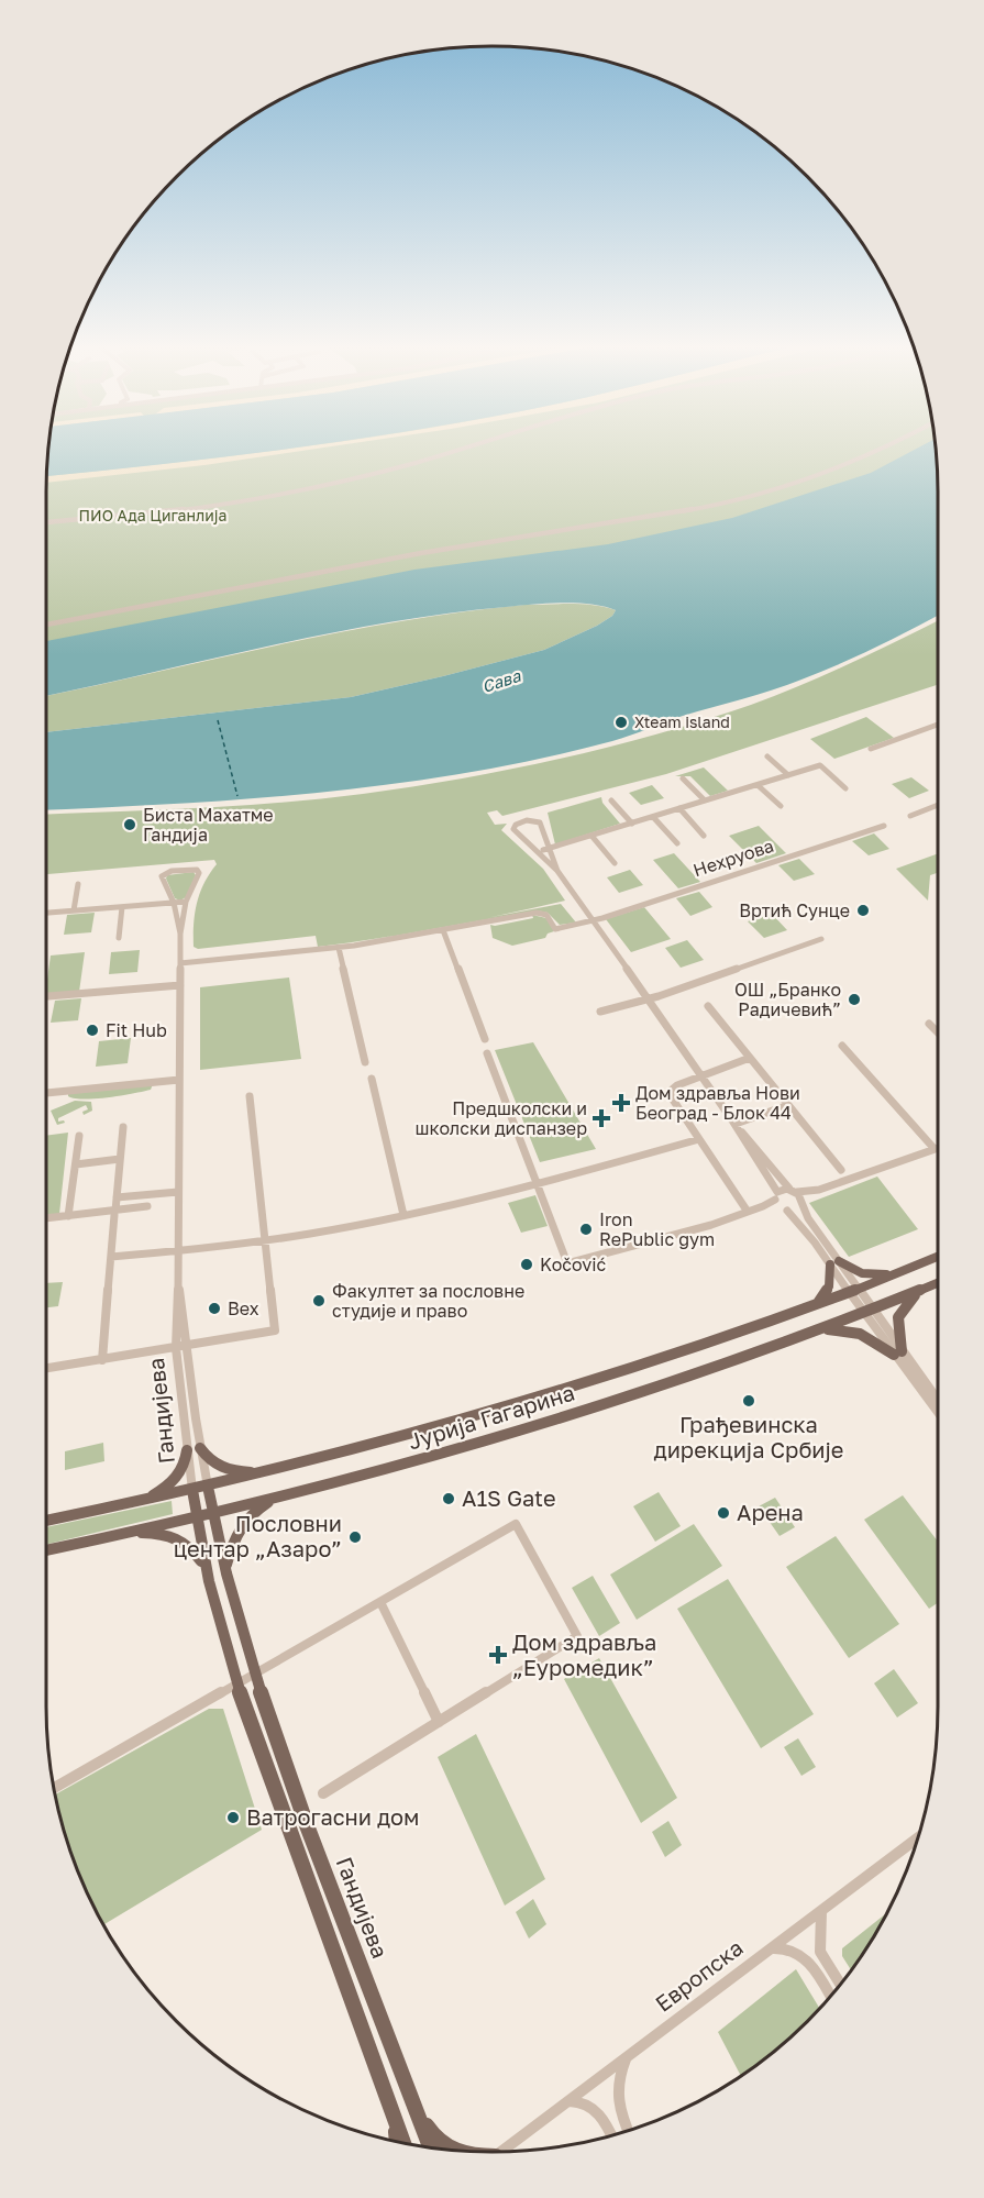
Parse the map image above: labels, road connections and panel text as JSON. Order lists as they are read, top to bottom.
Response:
{
  "streets": {
    "main road": ["Гандијева", "Јурија Гагарина"],
    "street": ["Нехруова", "Европска"]
  },
  "crossings": [
    ["Гандијева", "Јурија Гагарина"]
  ],
  "water": ["Сава"],
  "parks": ["ПИО Ада Циганлија"],
  "places": {
    "other": [
      "Xteam island",
      "Биста Махатме Гандија",
      "Вртић Сунце",
      "ОШ „Бранко Радичевић”",
      "Fit Hub",
      "Iron RePublic gym",
      "Kočović",
      "Факултет за пословне студије и право",
      "Bex",
      "Грађевинска дирекција Србије",
      "A1S Gate",
      "Арена",
      "Пословни центар „Азаро”",
      "Ватрогасни дом"
    ],
    "health": ["Дом здравља Нови Београд - Блок 44", "Предшколски и школски диспанзер", "Дом здравља „Еуромедик”"]
  }
}
